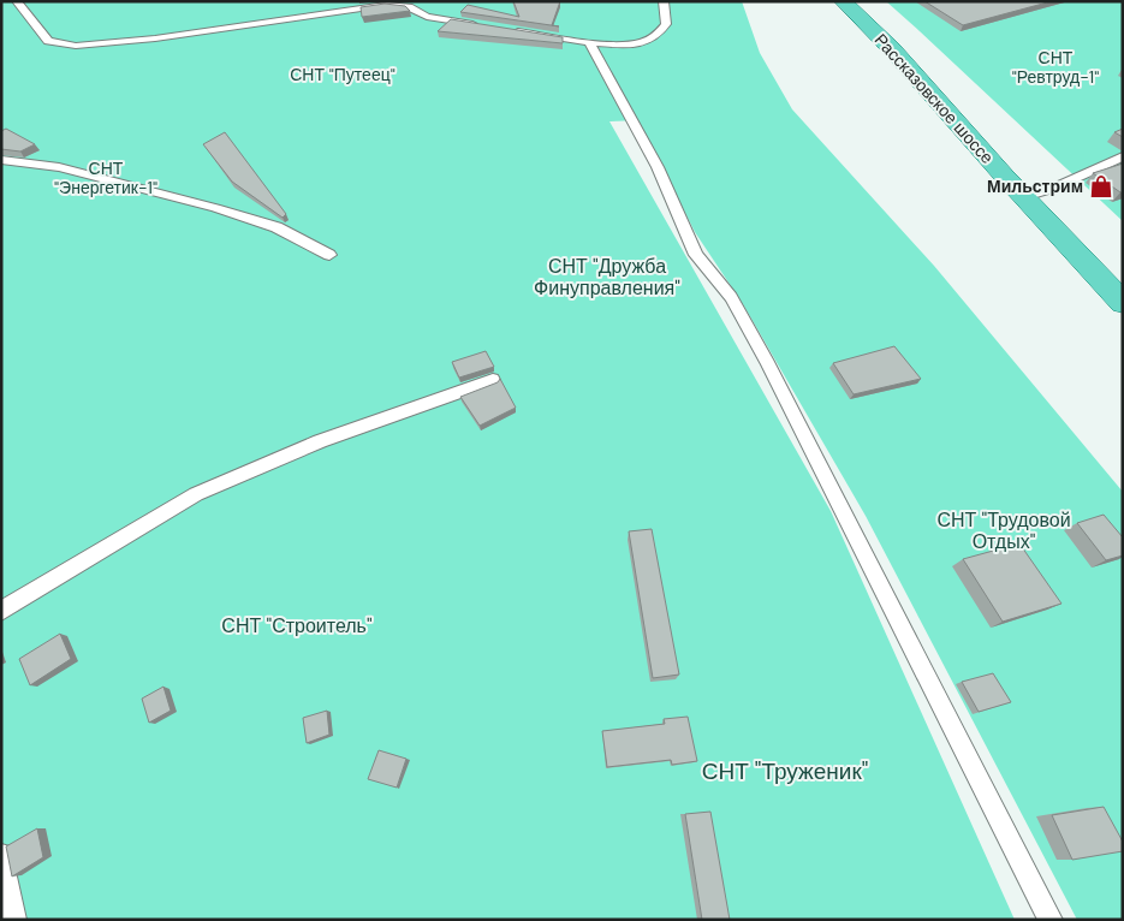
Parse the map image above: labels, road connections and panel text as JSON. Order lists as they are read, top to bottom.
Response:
{
  "streets": {
    "main road": ["Рассказовское шоссе"]
  },
  "parks": [
    "СНТ \"Ревтруд-1\"",
    "СНТ \"Путеец\"",
    "СНТ \"Энергетик-1\"",
    "СНТ \"Дружба Финуправления\"",
    "СНТ \"Трудовой Отдых\"",
    "СНТ \"Строитель\"",
    "СНТ \"Труженик\""
  ],
  "places": {
    "shop": ["Мильстрим"]
  }
}
